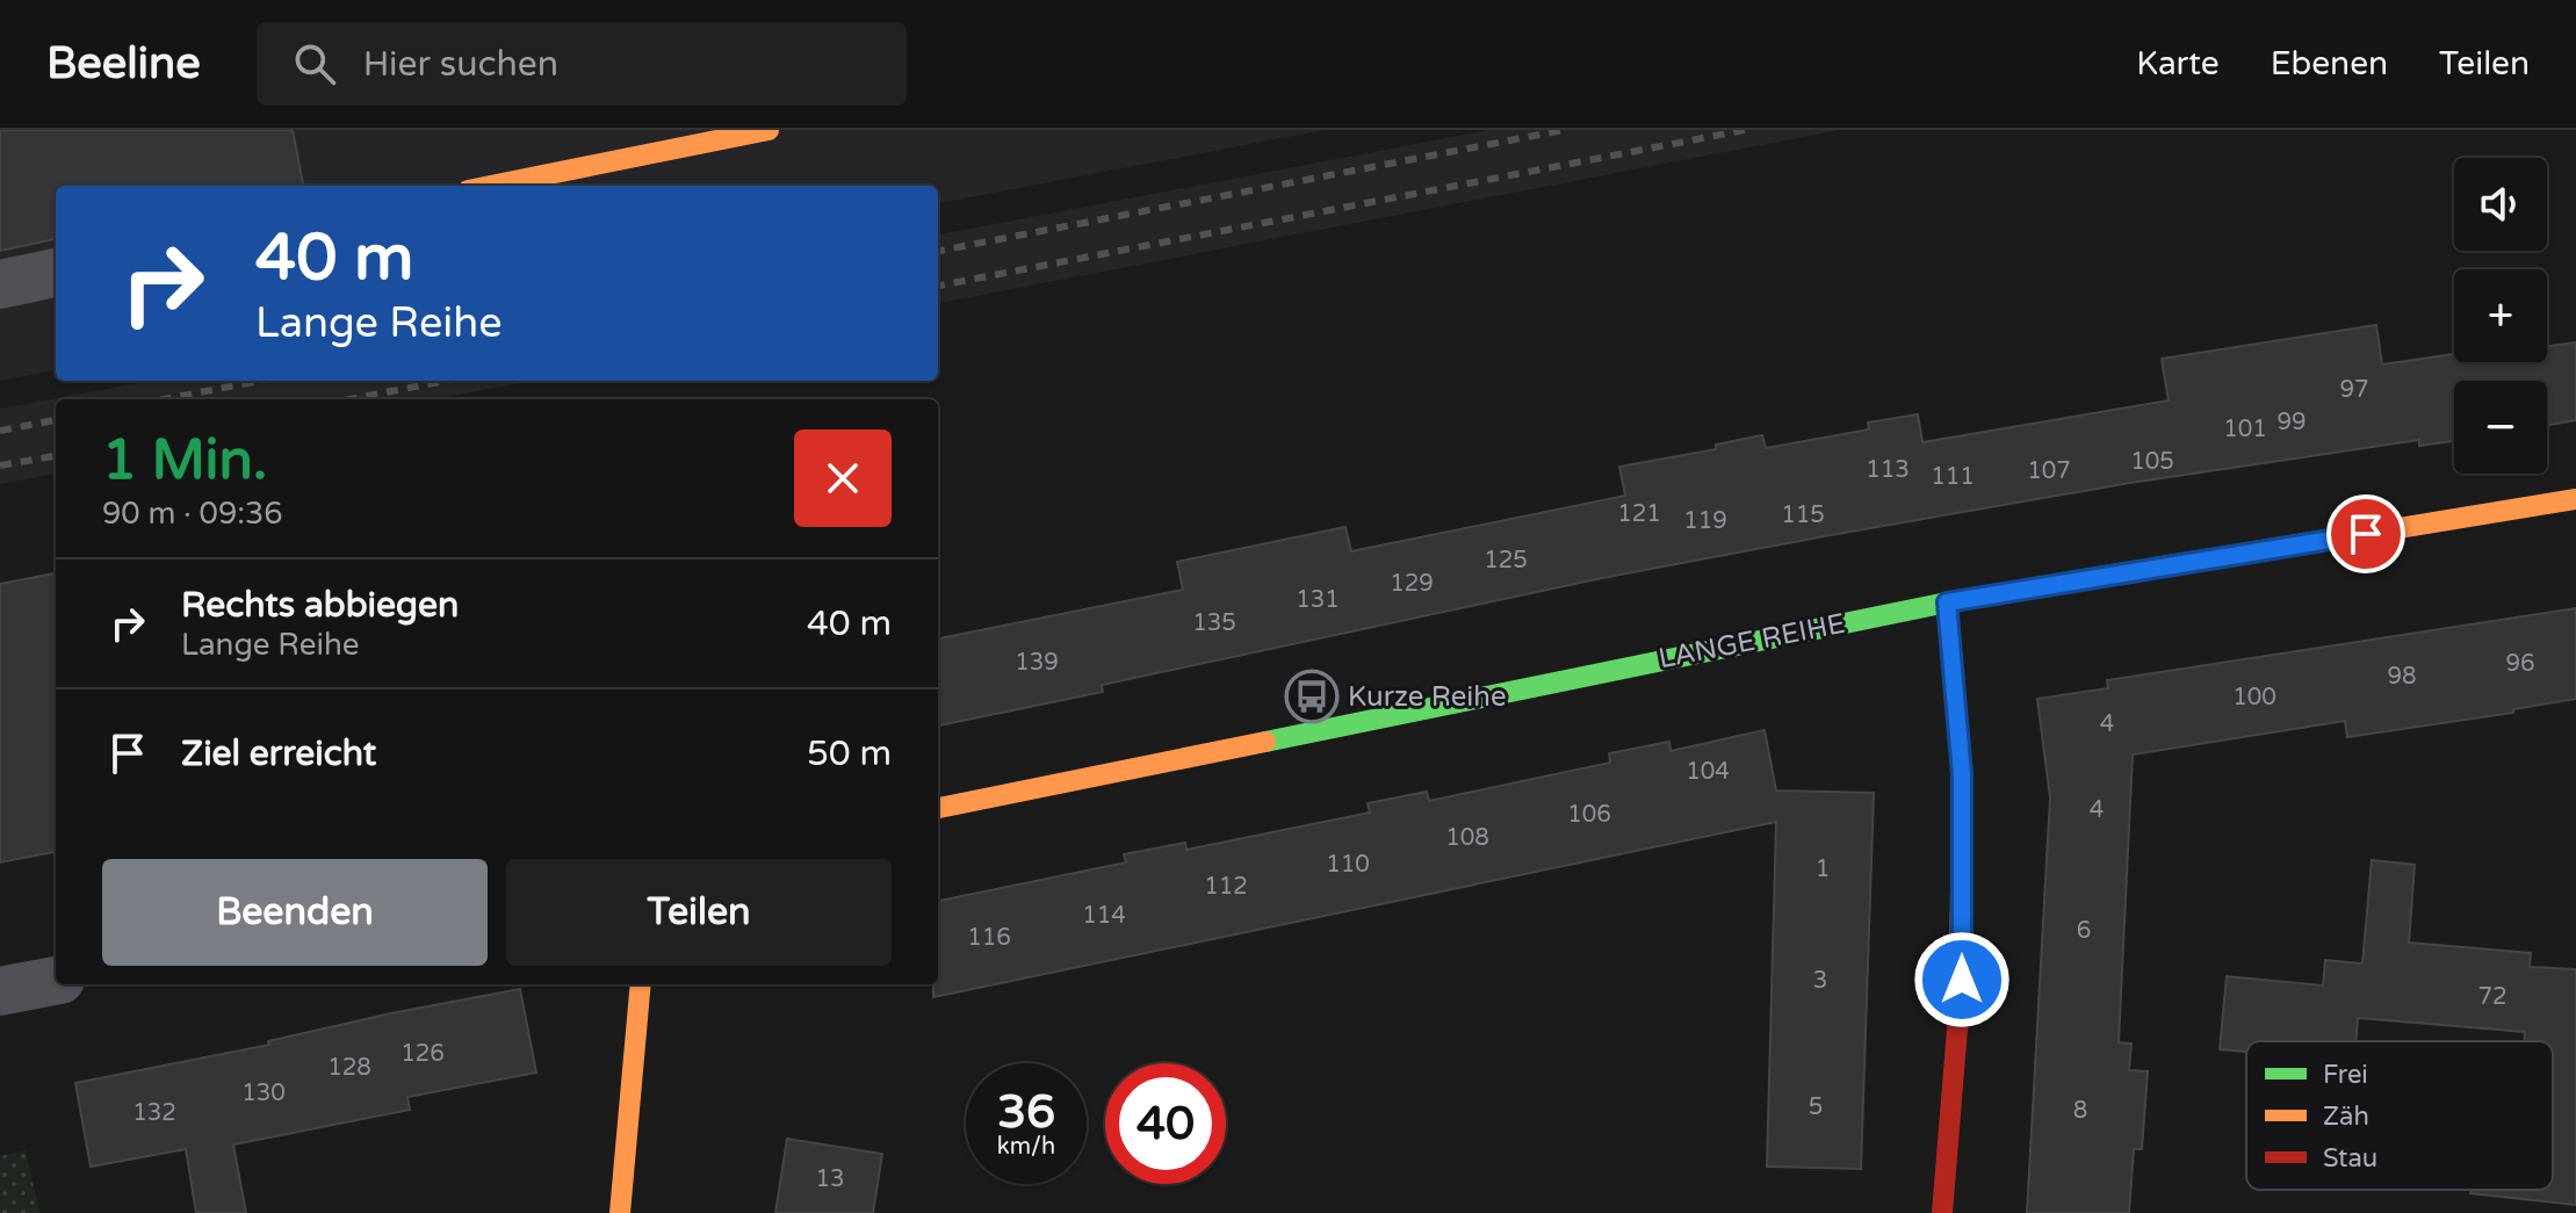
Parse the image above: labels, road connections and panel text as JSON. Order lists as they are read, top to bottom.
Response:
{
  "streets": {
    "street": ["LANGE REIHE"]
  },
  "places": {
    "bus stop": ["Kurze Reihe"]
  },
  "house_numbers": [
    "97",
    "99",
    "101",
    "105",
    "113",
    "107",
    "111",
    "121",
    "115",
    "119",
    "125",
    "129",
    "131",
    "135",
    "139",
    "96",
    "98",
    "100",
    "4",
    "104",
    "4",
    "106",
    "108",
    "110",
    "1",
    "112",
    "114",
    "6",
    "116",
    "3",
    "72",
    "126",
    "128",
    "130",
    "5",
    "8",
    "132",
    "13"
  ],
  "legend": ["Frei", "Zäh", "Stau"],
  "page": {
    "header": "Beeline",
    "search": "Hier suchen",
    "nav": ["Karte", "Ebenen", "Teilen"],
    "map_buttons": ["+", "−"],
    "turn": ["40 m", "Lange Reihe"],
    "heading": ["1 Min.", "90 m · 09:36"],
    "list": [
      {
        "name": "Rechts abbiegen",
        "note": "Lange Reihe",
        "value": "40 m"
      },
      {
        "name": "Ziel erreicht",
        "value": "50 m"
      }
    ],
    "buttons": ["Beenden", "Teilen"],
    "speed": "36 km/h",
    "limit": "40"
  }
}
